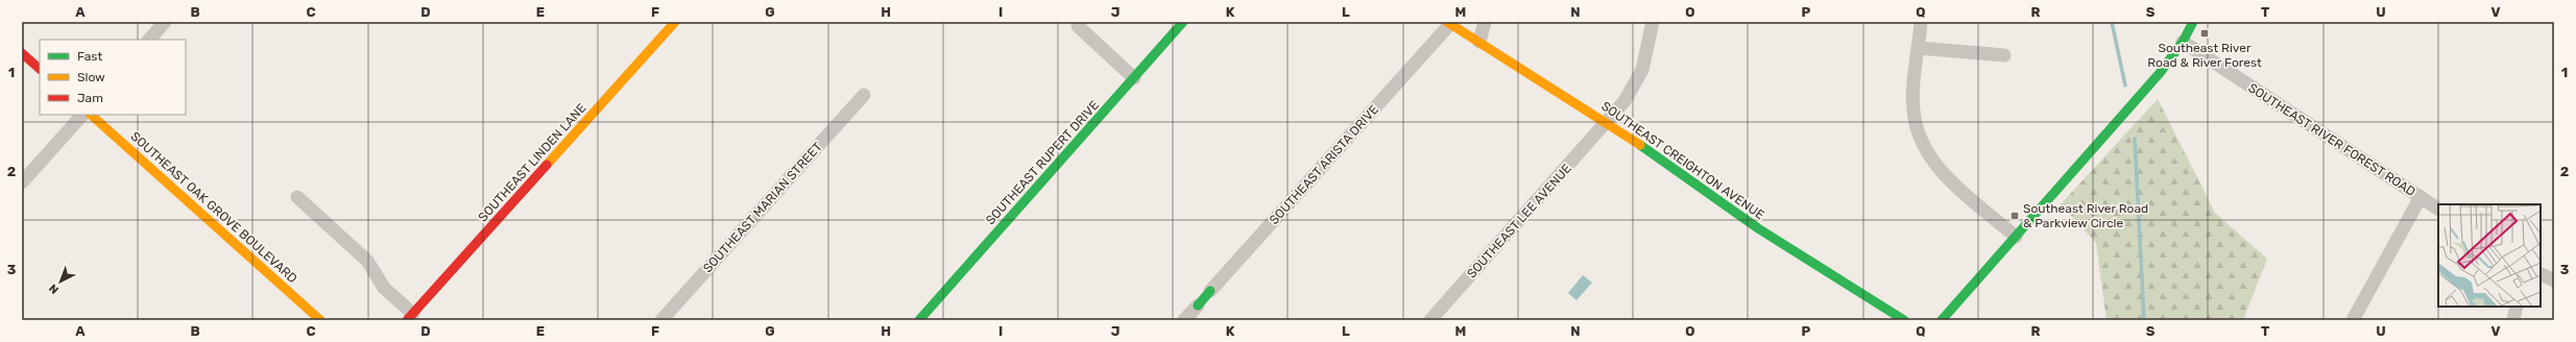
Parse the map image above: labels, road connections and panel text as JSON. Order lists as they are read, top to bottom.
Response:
{
  "streets": {
    "street": [
      "SOUTHEAST RIVER FOREST ROAD",
      "SOUTHEAST CREIGHTON AVENUE",
      "SOUTHEAST LINDEN LANE",
      "SOUTHEAST RUPERT DRIVE",
      "SOUTHEAST ARISTA DRIVE",
      "SOUTHEAST OAK GROVE BOULEVARD",
      "SOUTHEAST MARIAN STREET",
      "SOUTHEAST LEE AVENUE"
    ]
  },
  "crossings": [
    ["SOUTHEAST CREIGHTON AVENUE", "SOUTHEAST ARISTA DRIVE"],
    ["SOUTHEAST CREIGHTON AVENUE", "SOUTHEAST LEE AVENUE"]
  ],
  "places": {
    "transit": ["Southeast River Road & River Forest", "Southeast River Road & Parkview Circle"]
  },
  "legend": ["Fast", "Slow", "Jam"],
  "north": "bottom left",
  "grid": {
    "columns": [
      "A",
      "B",
      "C",
      "D",
      "E",
      "F",
      "G",
      "H",
      "I",
      "J",
      "K",
      "L",
      "M",
      "N",
      "O",
      "P",
      "Q",
      "R",
      "S",
      "T",
      "U",
      "V"
    ],
    "rows": ["1", "2", "3"]
  }
}
